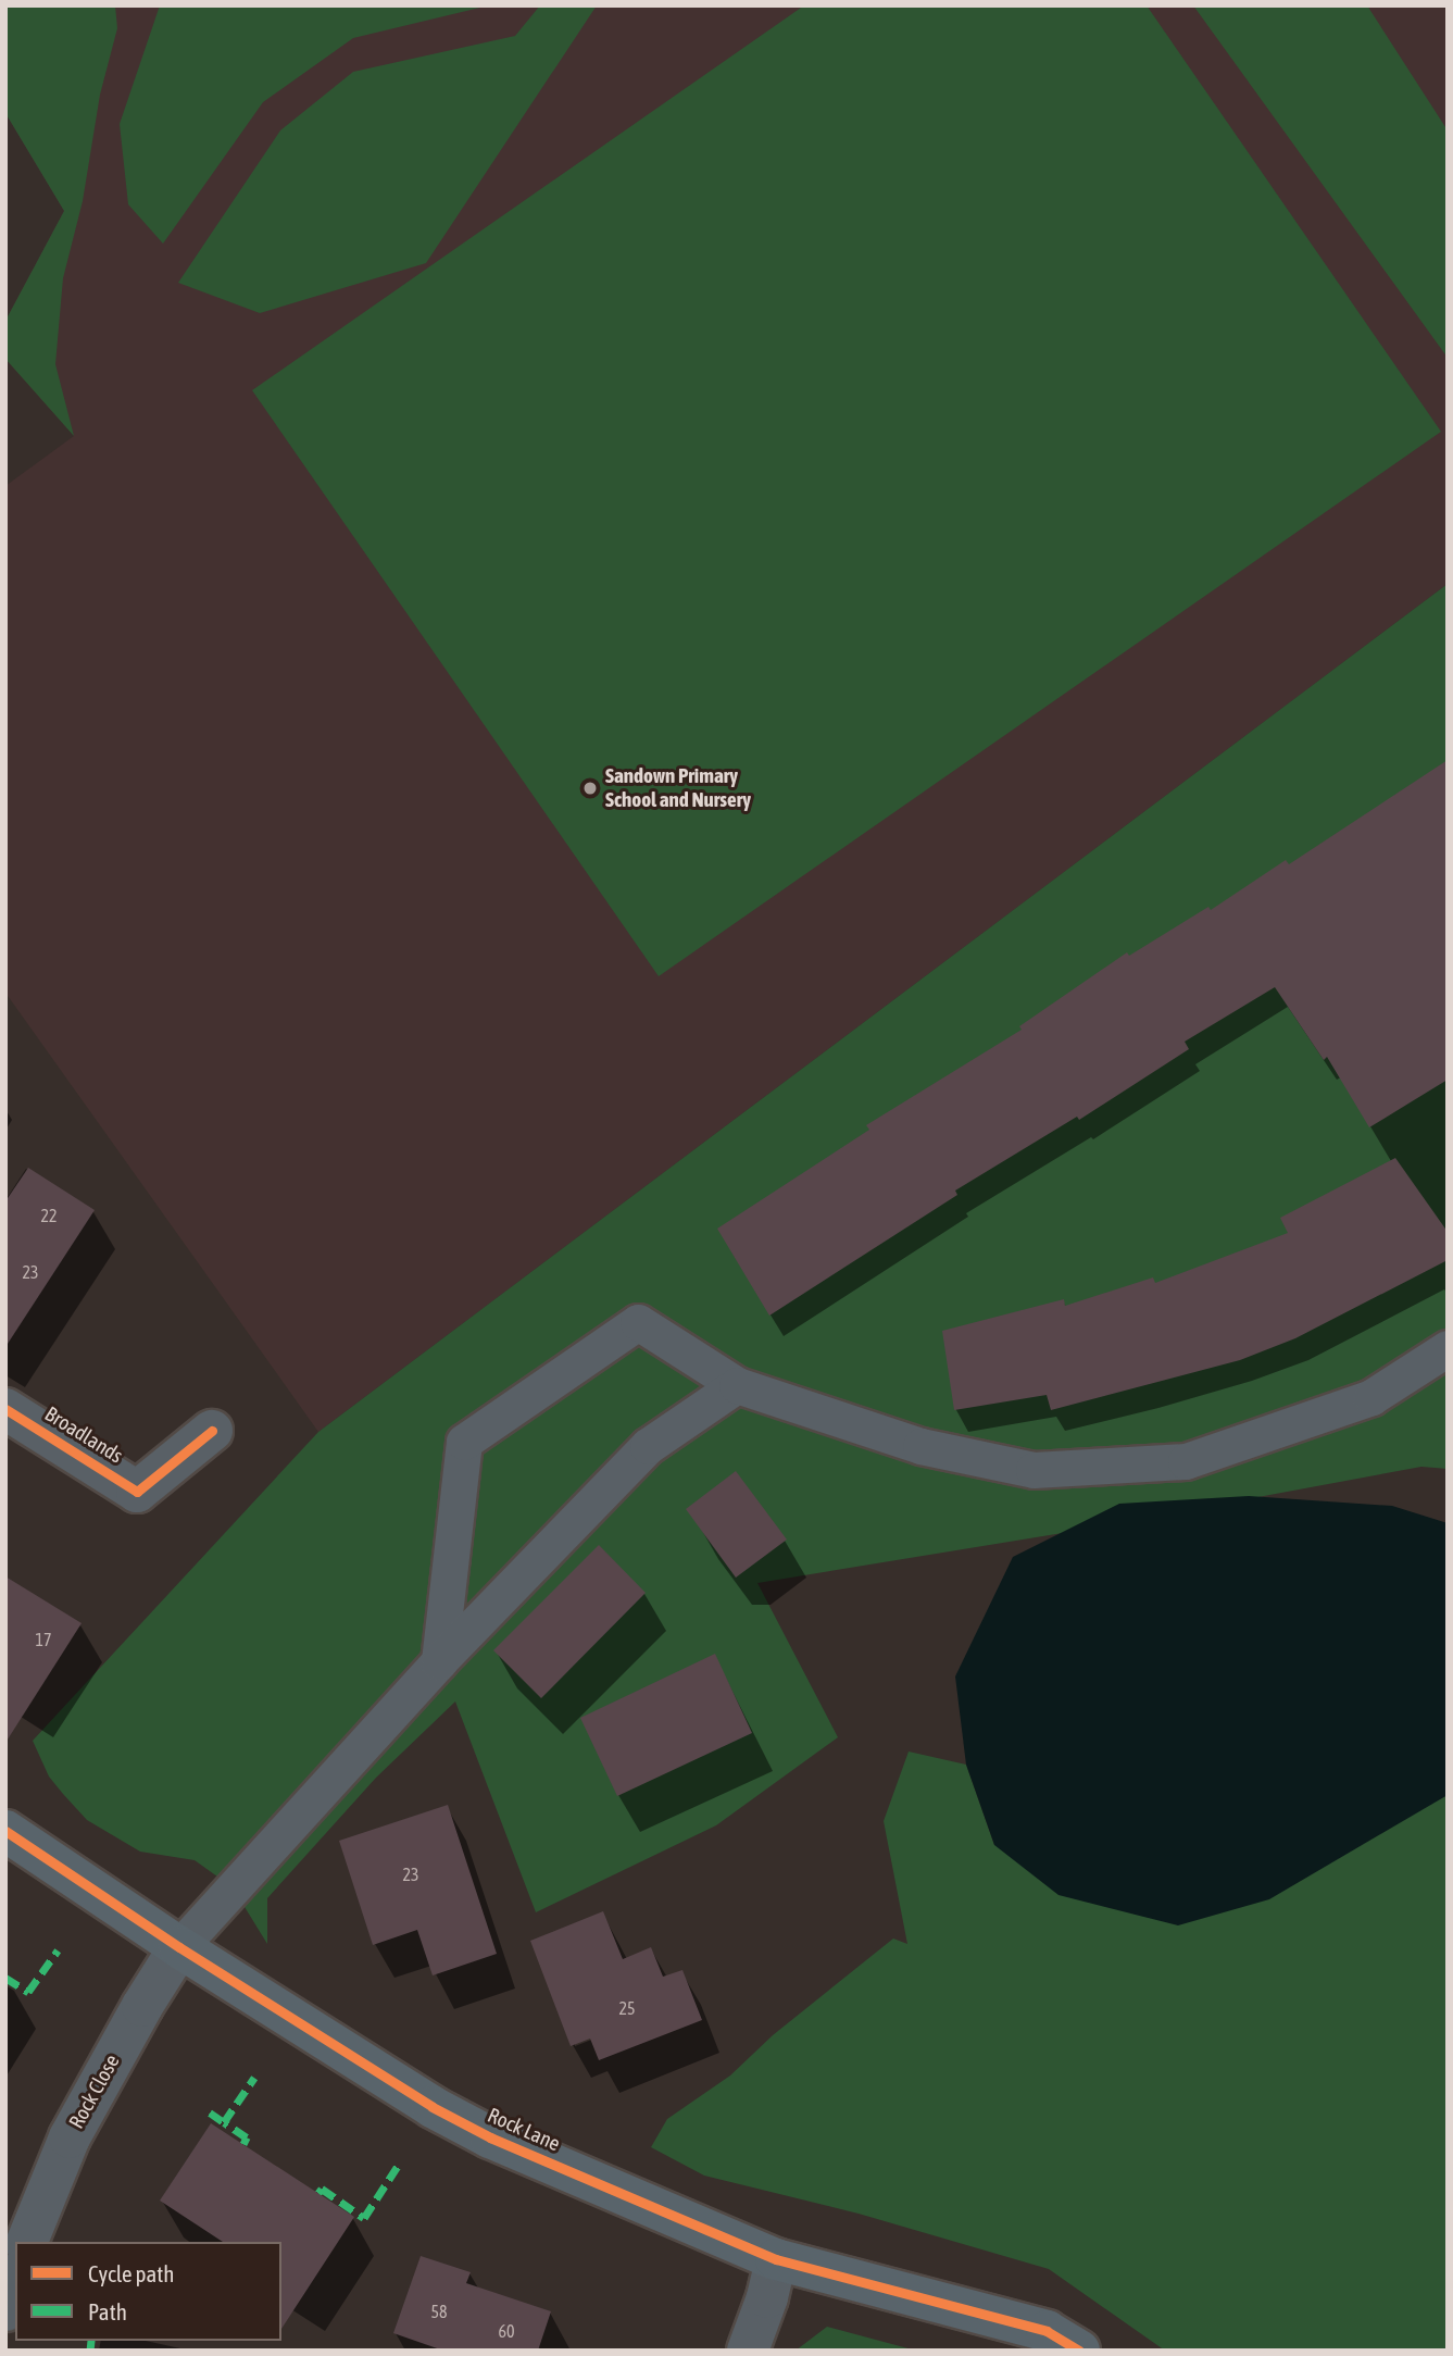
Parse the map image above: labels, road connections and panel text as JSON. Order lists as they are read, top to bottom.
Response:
{
  "streets": {
    "street": ["Broadlands", "Rock Close", "Rock Lane"]
  },
  "crossings": [
    ["Rock Close", "Rock Lane"]
  ],
  "places": ["Sandown Primary School and Nursery"],
  "house_numbers": [
    "22",
    "23",
    "17",
    "23",
    "25",
    "58",
    "60"
  ],
  "legend": ["Cycle path", "Path"]
}
